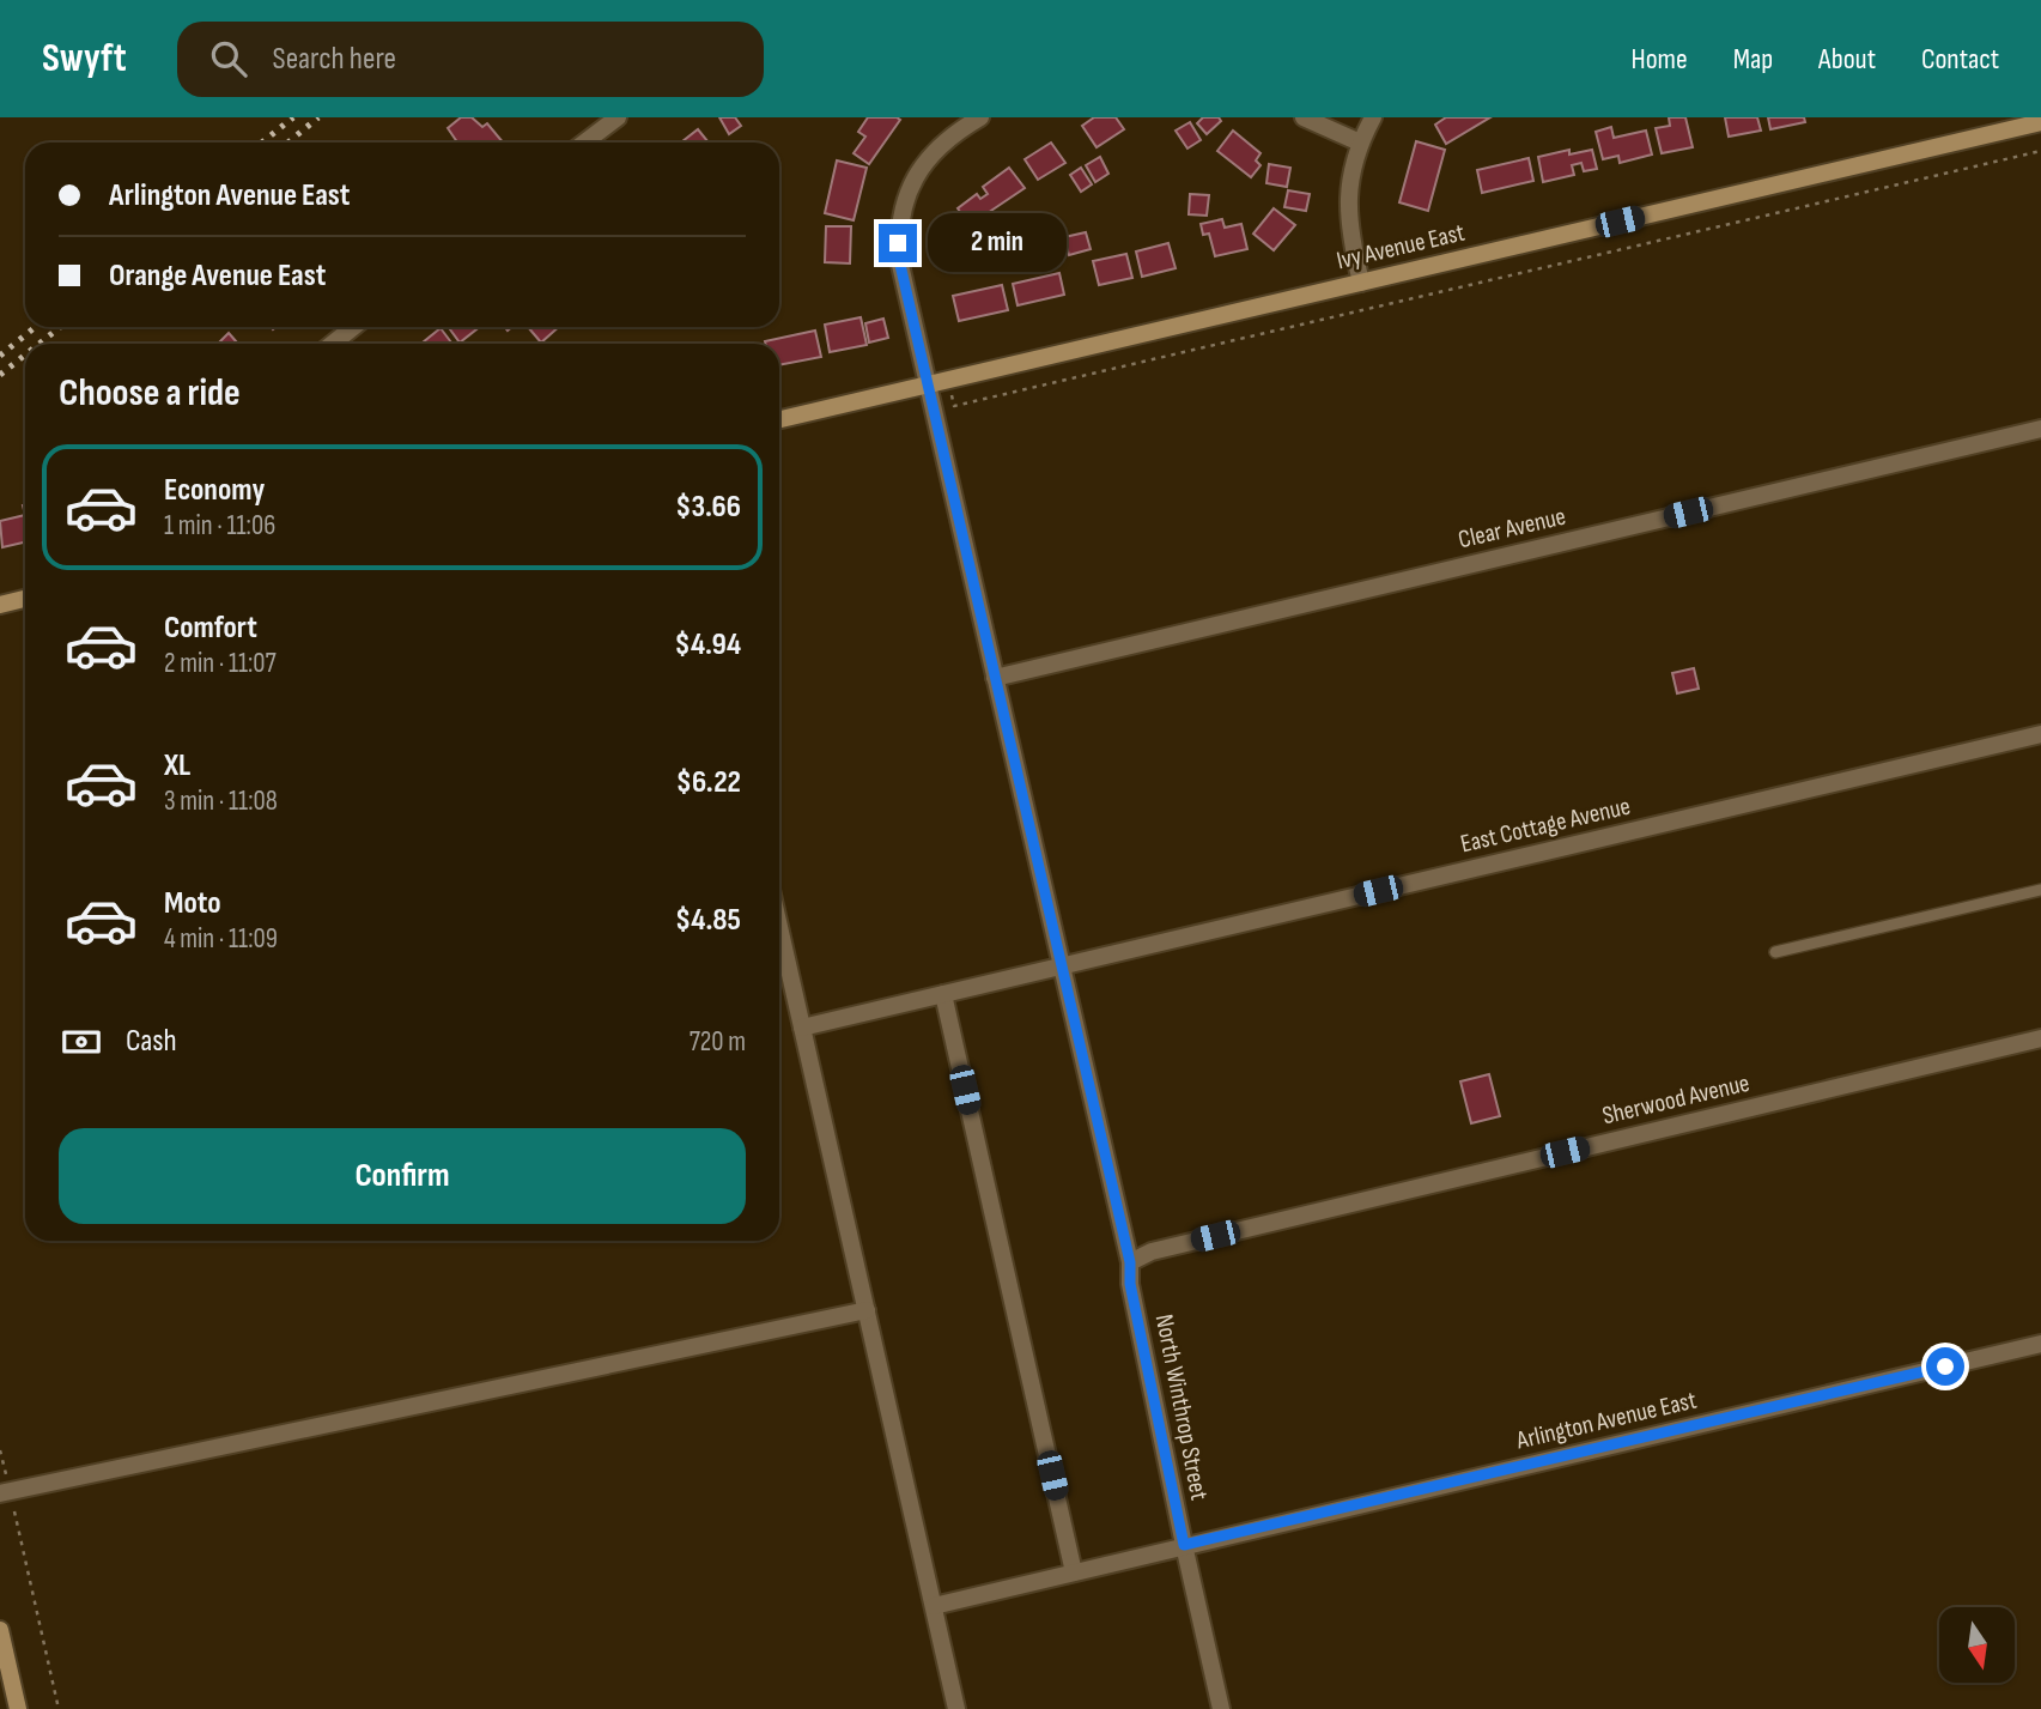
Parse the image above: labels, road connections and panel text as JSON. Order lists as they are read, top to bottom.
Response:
{
  "streets": {
    "street": [
      "Ivy Avenue East",
      "Clear Avenue",
      "East Cottage Avenue",
      "Sherwood Avenue",
      "North Winthrop Street",
      "Arlington Avenue East"
    ]
  },
  "crossings": [
    ["Ivy Avenue East", "North Winthrop Street"],
    ["Clear Avenue", "North Winthrop Street"],
    ["East Cottage Avenue", "North Winthrop Street"],
    ["Sherwood Avenue", "North Winthrop Street"],
    ["North Winthrop Street", "Arlington Avenue East"]
  ],
  "north": "bottom",
  "page": {
    "header": "Swyft",
    "search": "Search here",
    "nav": [
      "Home",
      "Map",
      "About",
      "Contact"
    ],
    "banner": ["Arlington Avenue East", "Orange Avenue East"],
    "bubble": "2 min",
    "heading": "Choose a ride",
    "list": [
      {
        "name": "Economy",
        "note": "1 min · 11:06",
        "value": "$3.66"
      },
      {
        "name": "Comfort",
        "note": "2 min · 11:07",
        "value": "$4.94"
      },
      {
        "name": "XL",
        "note": "3 min · 11:08",
        "value": "$6.22"
      },
      {
        "name": "Moto",
        "note": "4 min · 11:09",
        "value": "$4.85"
      }
    ],
    "pay": ["Cash", "720 m"],
    "buttons": "Confirm"
  }
}
